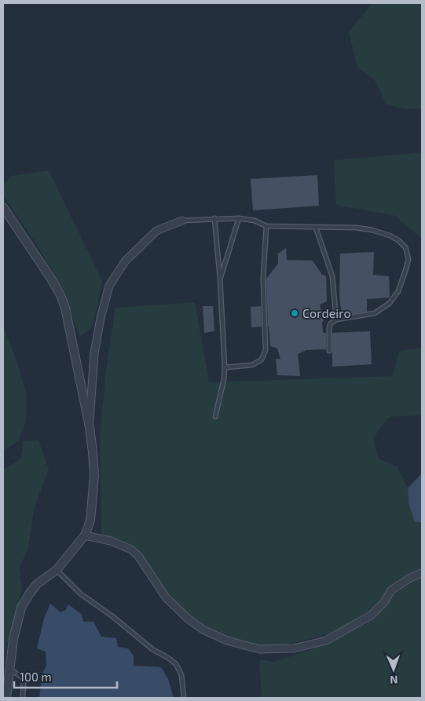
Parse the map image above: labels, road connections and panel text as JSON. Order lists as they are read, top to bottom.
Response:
{
  "places": ["Cordeiro"],
  "scale_bar": "100 m",
  "north": "bottom"
}
